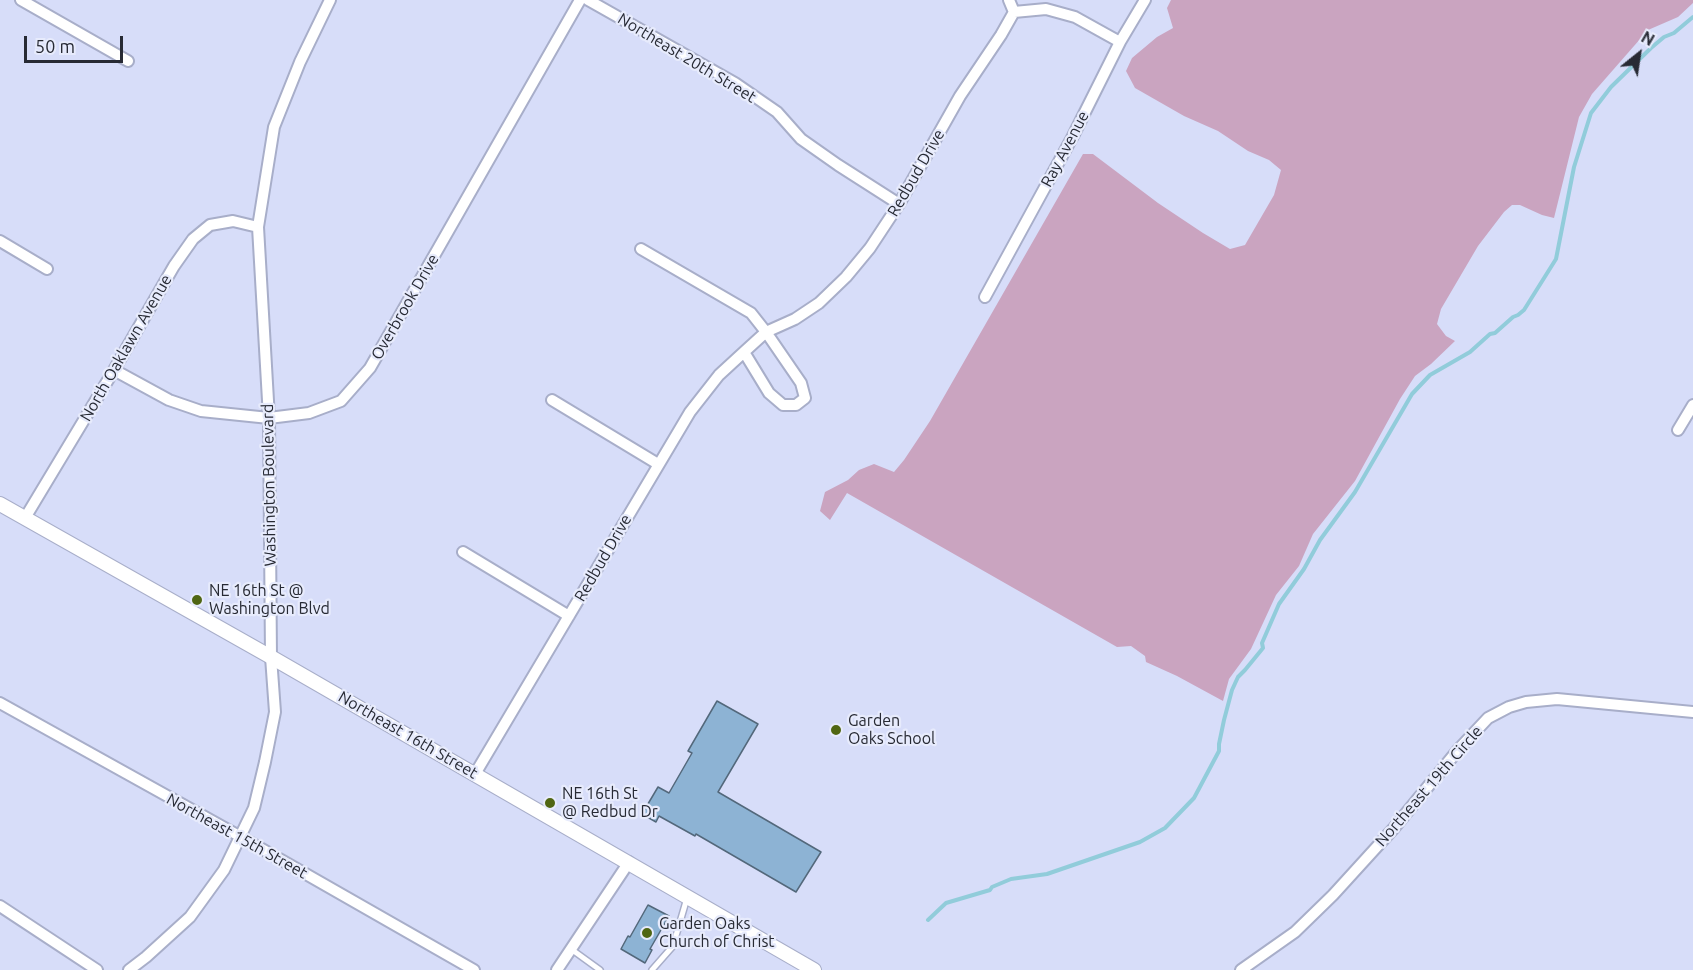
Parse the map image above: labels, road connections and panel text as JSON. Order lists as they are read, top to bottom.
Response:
{
  "streets": {
    "street": [
      "Northeast 20th Street",
      "Ray Avenue",
      "Redbud Drive",
      "Overbrook Drive",
      "North Oaklawn Avenue",
      "Washington Boulevard",
      "Northeast 16th Street",
      "Northeast 19th Circle",
      "Northeast 15th Street"
    ]
  },
  "crossings": [
    ["Northeast 20th Street", "Redbud Drive"],
    ["Redbud Drive", "Northeast 16th Street"],
    ["Overbrook Drive", "North Oaklawn Avenue"],
    ["Overbrook Drive", "Washington Boulevard"],
    ["North Oaklawn Avenue", "Washington Boulevard"],
    ["North Oaklawn Avenue", "Northeast 16th Street"],
    ["Washington Boulevard", "Northeast 16th Street"],
    ["Washington Boulevard", "Northeast 15th Street"]
  ],
  "places": [
    "NE 16th St @ Washington Blvd",
    "Garden Oaks School",
    "NE 16th St @ Redbud Dr",
    "Garden Oaks Church of Christ"
  ],
  "scale_bar": "50 m",
  "north": "top right"
}
